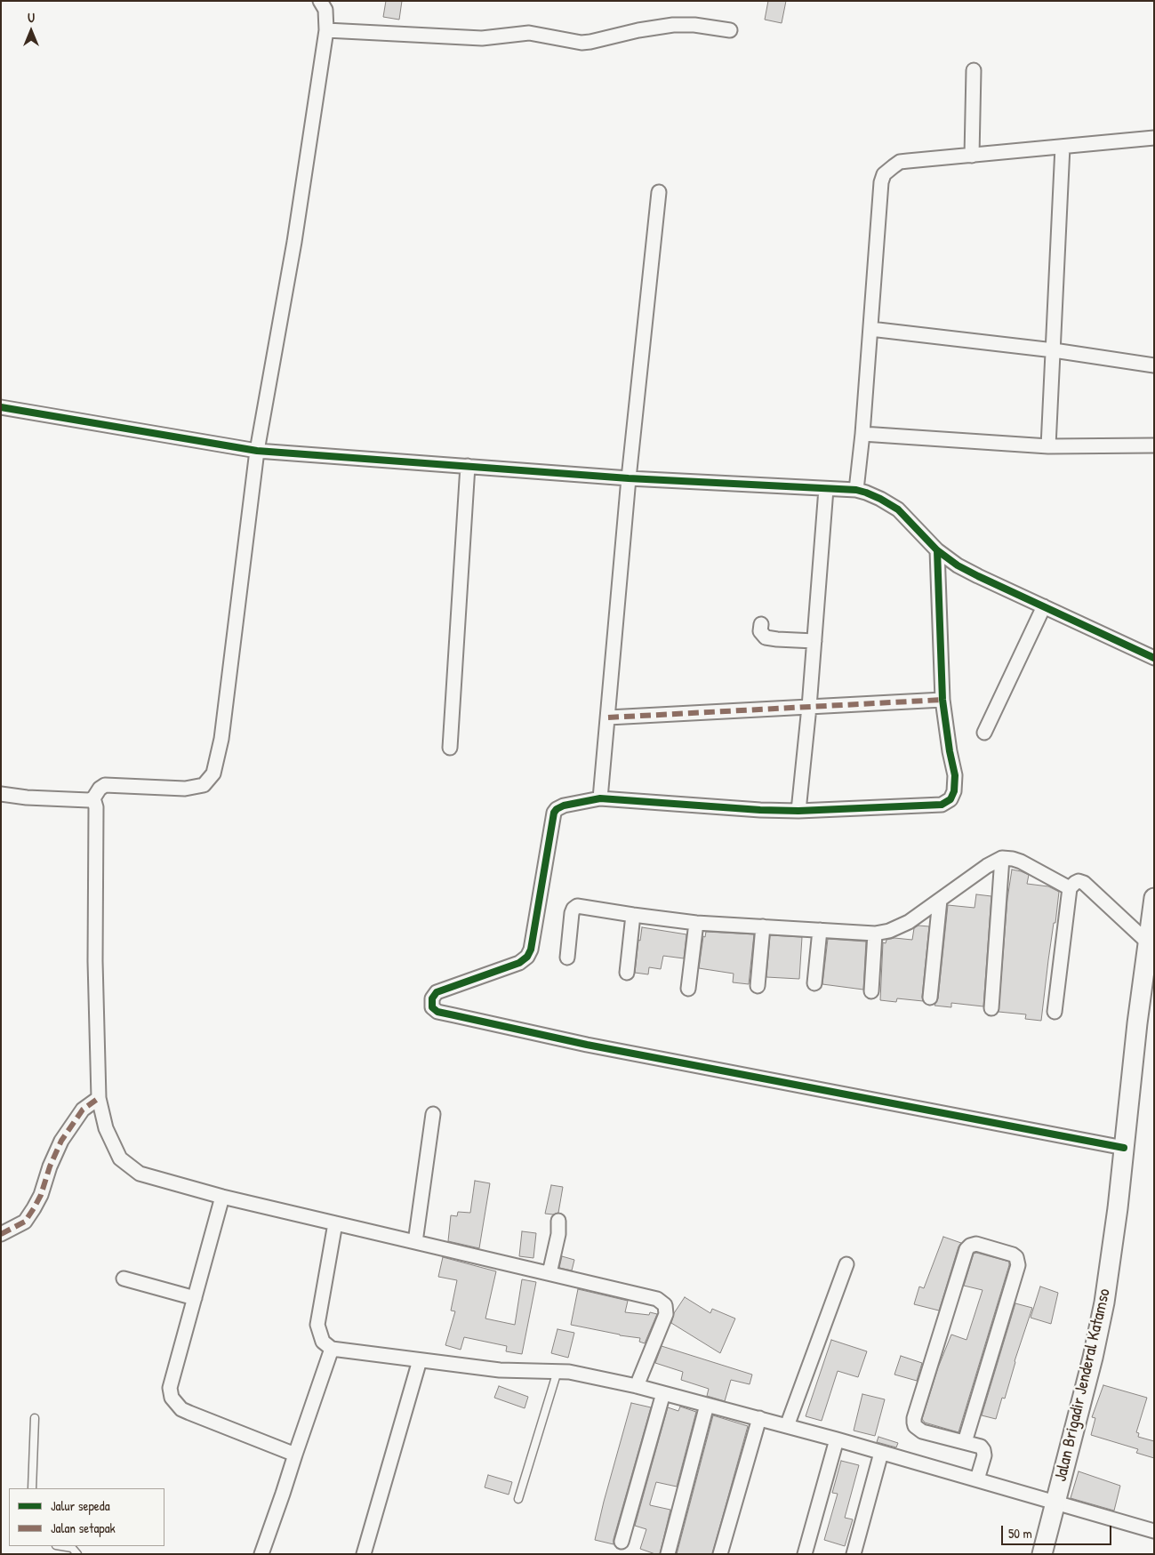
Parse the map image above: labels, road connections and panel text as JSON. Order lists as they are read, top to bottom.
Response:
{
  "streets": {
    "main road": ["Jalan Brigadir Jenderal Katamso"]
  },
  "legend": ["Jalur sepeda", "Jalan setapak"],
  "scale_bar": "50 m",
  "north": "top"
}
